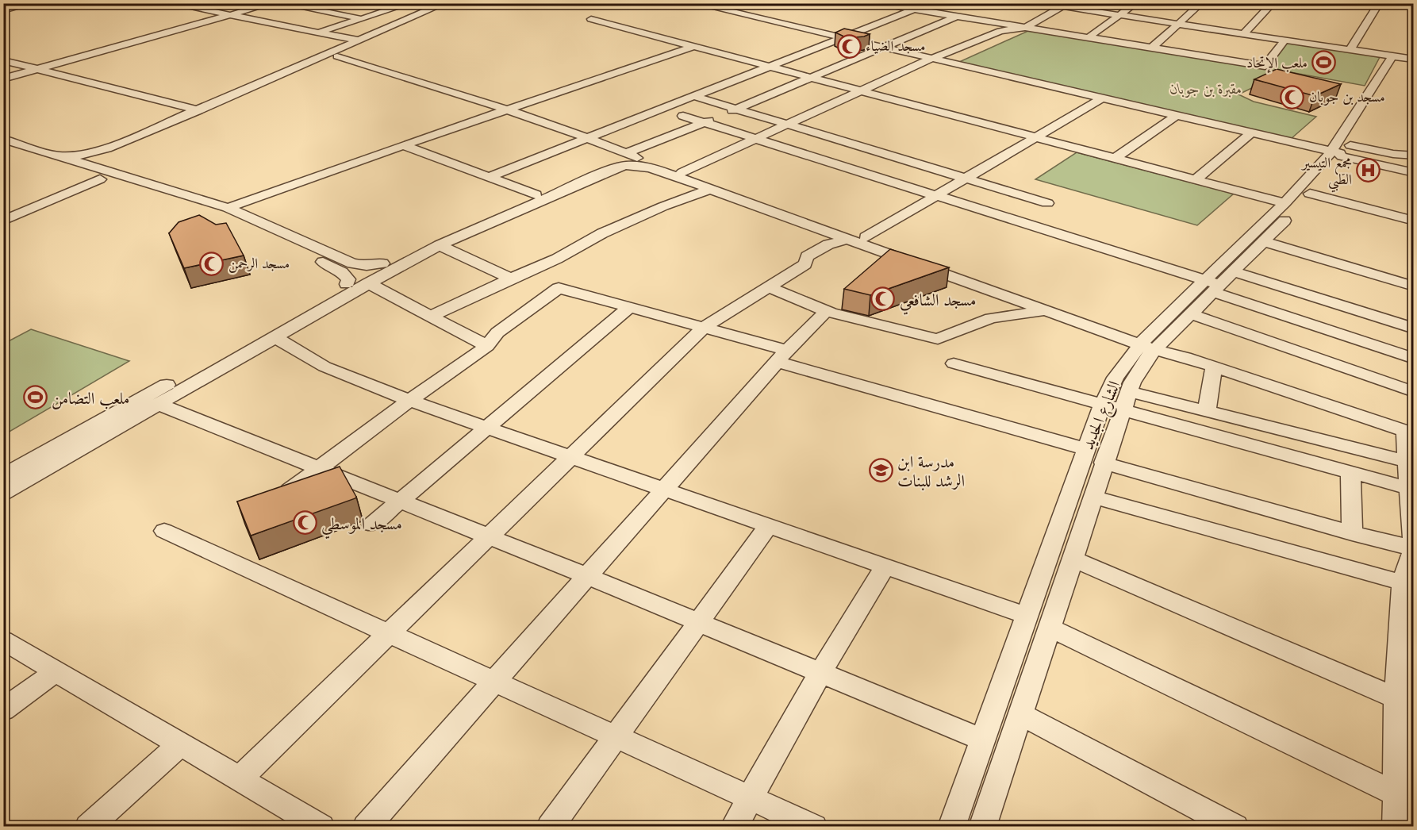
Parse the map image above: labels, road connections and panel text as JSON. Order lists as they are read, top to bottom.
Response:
{
  "streets": {
    "street": ["الشارع الجديد"]
  },
  "parks": ["مقبرة بن جوبان"],
  "places": {
    "mosque": [
      "مسجد الضياء",
      "مسجد بن جوبان",
      "مسجد الرحمن",
      "مسجد الشافعي",
      "مسجد الموسطي"
    ],
    "sports": ["ملعب الإتحاد", "ملعب التضامن"],
    "hospital": ["مجمع التيسير الطبي"],
    "school or university": ["مدرسة ابن الرشد للبنات"]
  }
}
